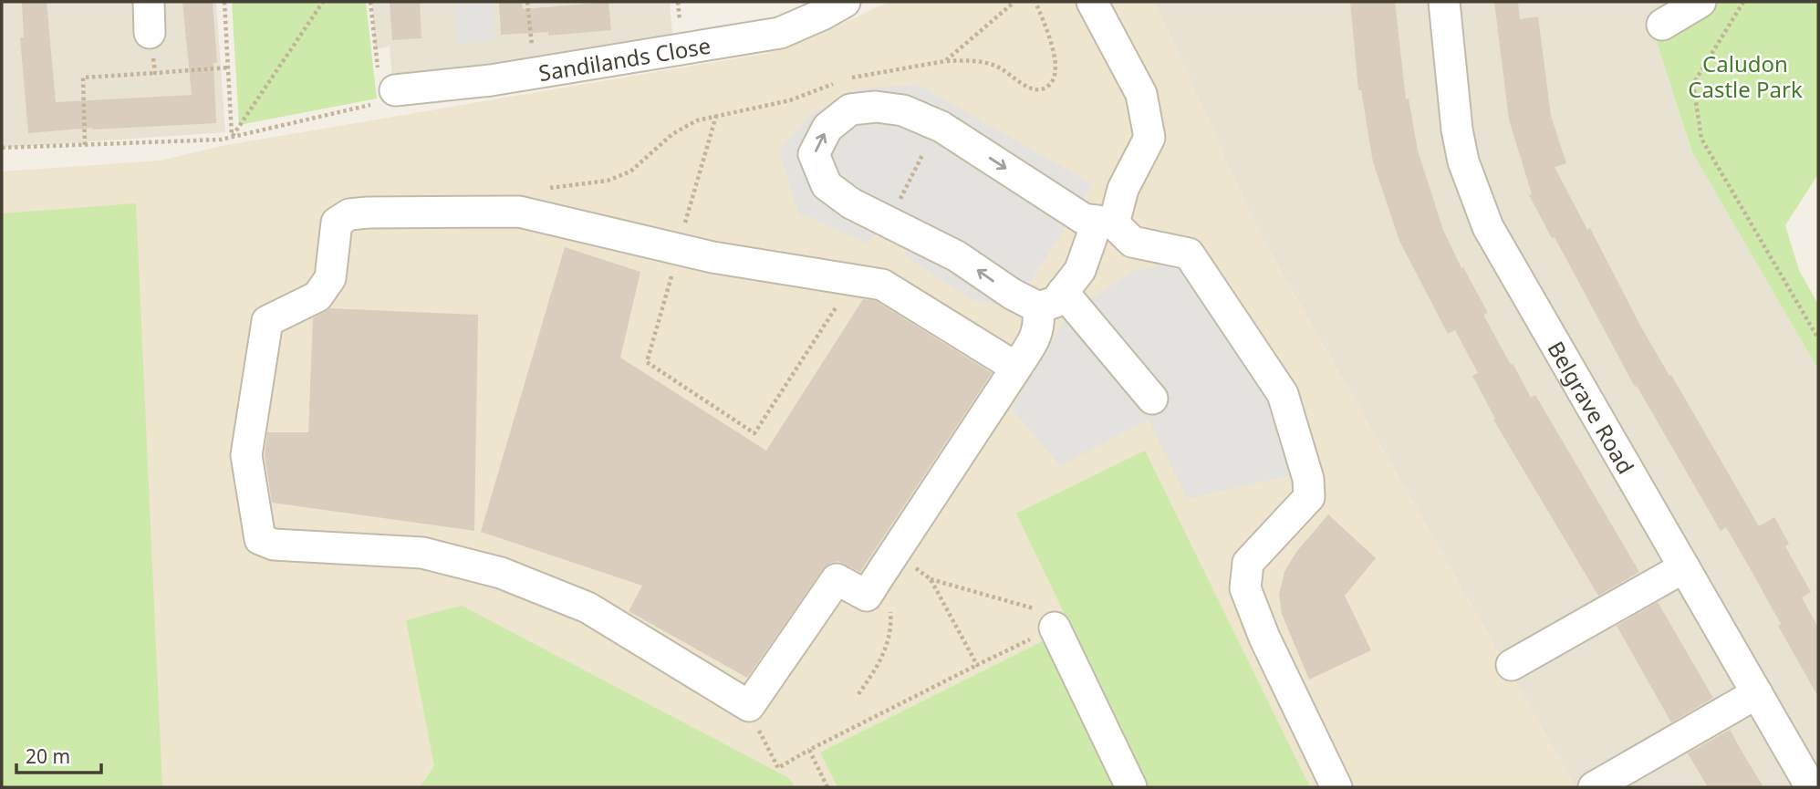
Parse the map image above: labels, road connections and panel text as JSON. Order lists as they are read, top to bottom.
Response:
{
  "streets": {
    "street": ["Sandilands Close", "Belgrave Road"]
  },
  "parks": ["Caludon Castle Park"],
  "scale_bar": "20 m"
}
